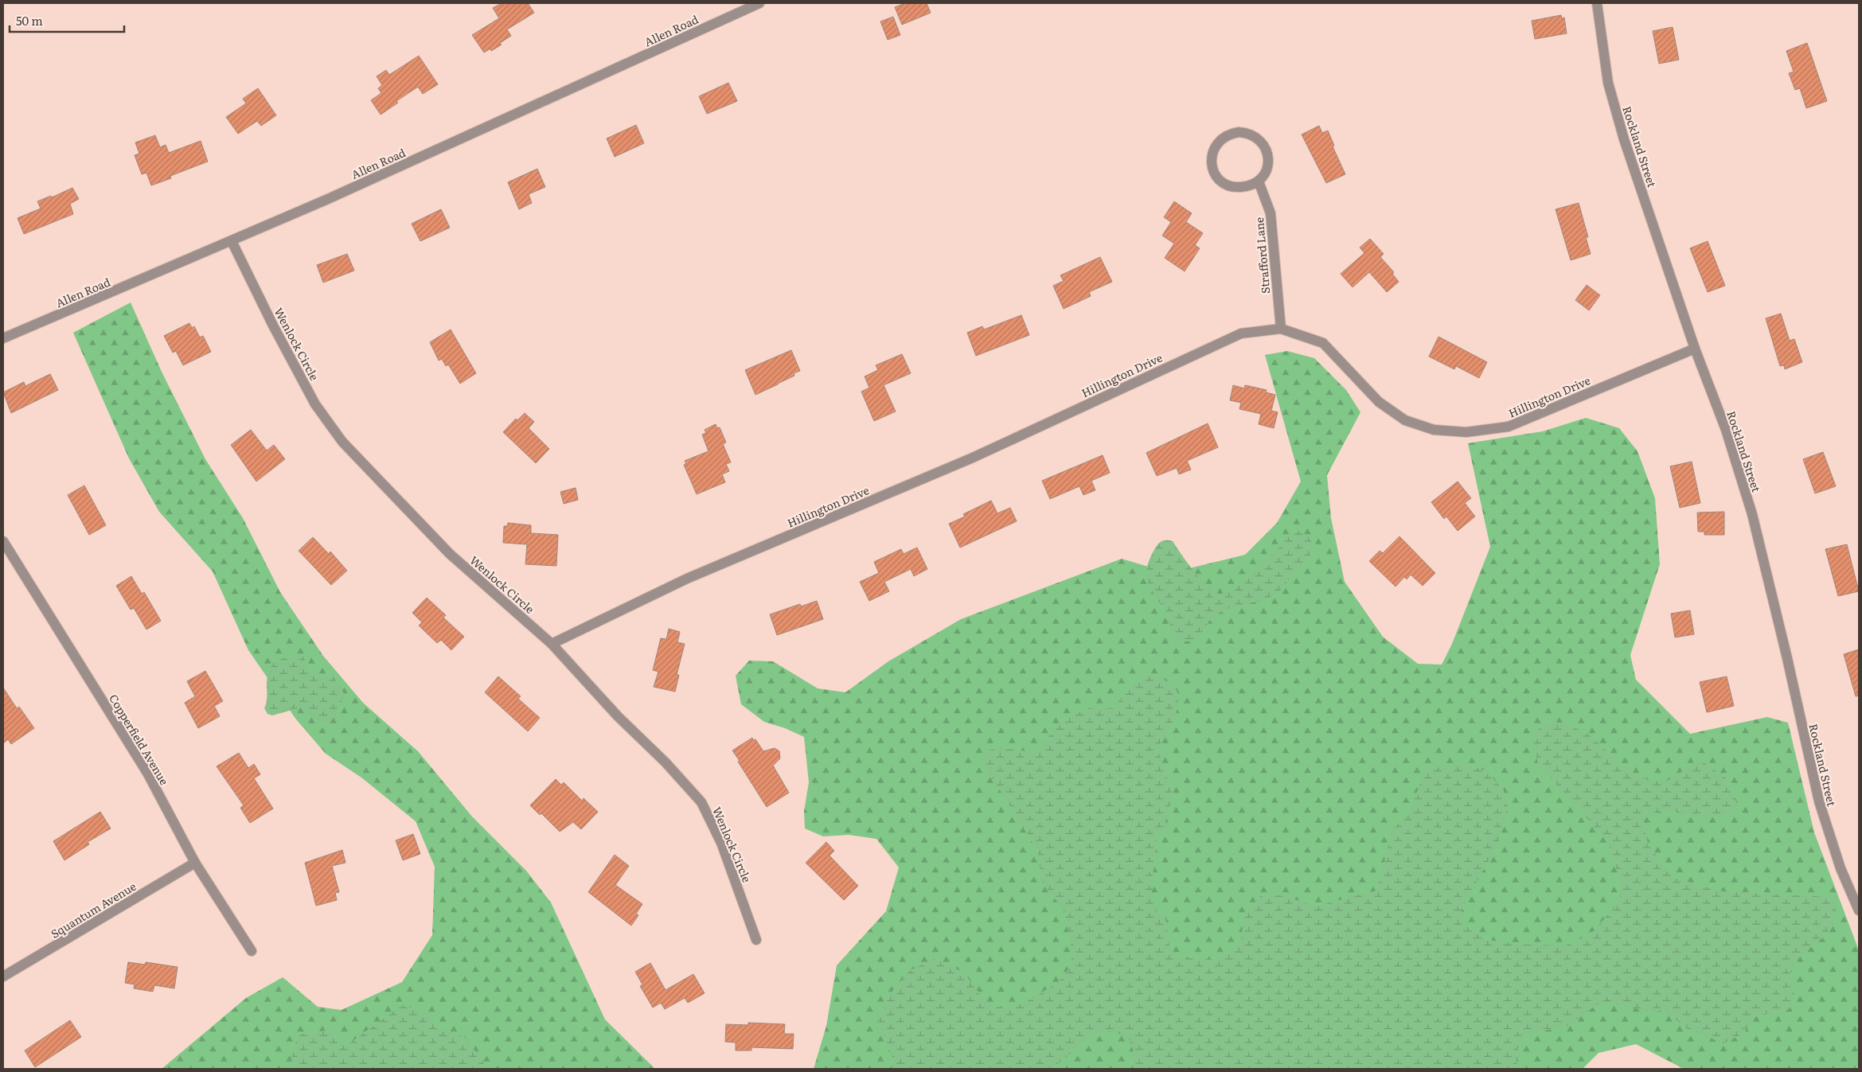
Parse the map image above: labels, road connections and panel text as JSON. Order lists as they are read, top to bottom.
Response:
{
  "streets": {
    "street": [
      "Allen Road",
      "Rockland Street",
      "Strafford Lane",
      "Wenlock Circle",
      "Hillington Drive",
      "Copperfield Avenue",
      "Squantum Avenue"
    ]
  },
  "crossings": [
    ["Allen Road", "Wenlock Circle"],
    ["Rockland Street", "Hillington Drive"],
    ["Strafford Lane", "Hillington Drive"],
    ["Wenlock Circle", "Hillington Drive"],
    ["Copperfield Avenue", "Squantum Avenue"]
  ],
  "scale_bar": "50 m"
}
